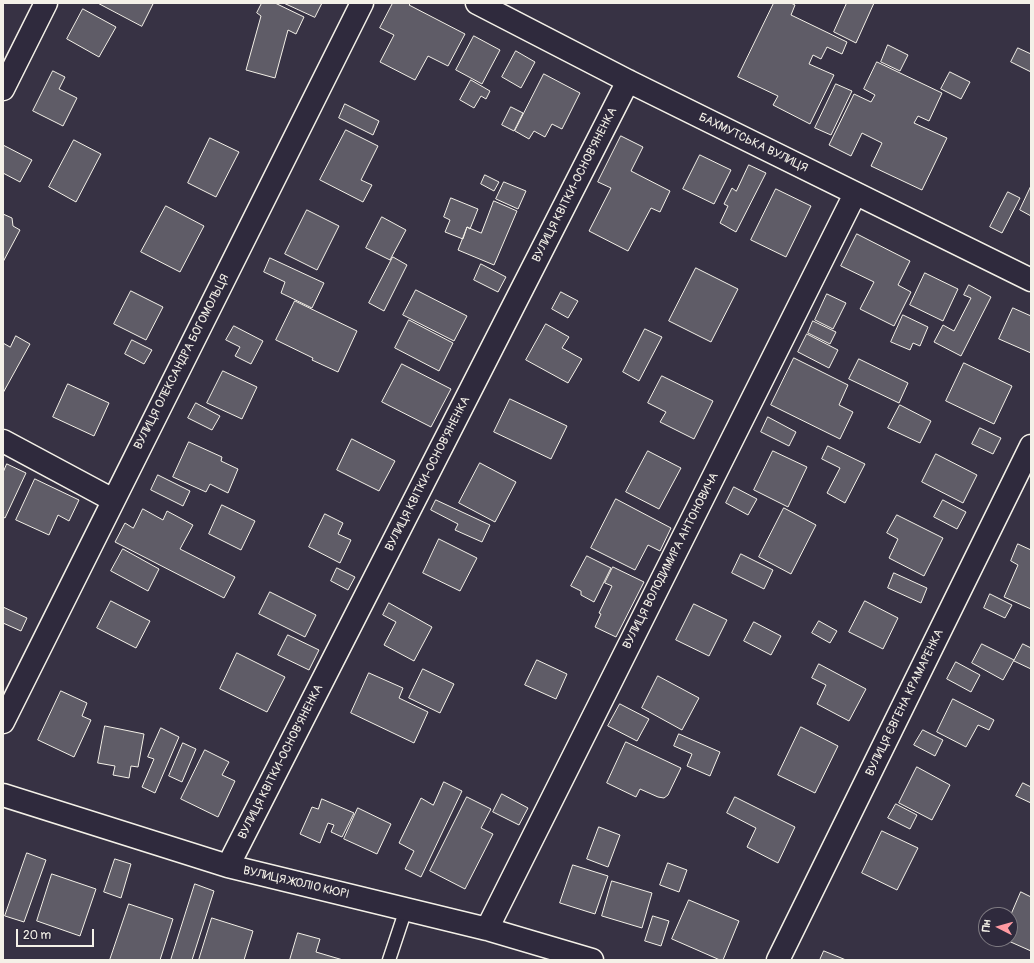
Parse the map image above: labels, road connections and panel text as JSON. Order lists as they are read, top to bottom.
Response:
{
  "streets": {
    "street": [
      "БАХМУТСЬКА ВУЛИЦЯ",
      "ВУЛИЦЯ КВІТКИ-ОСНОВ'ЯНЕНКА",
      "ВУЛИЦЯ ОЛЕКСАНДРА БОГОМОЛЬЦЯ",
      "ВУЛИЦЯ ВОЛОДИМИРА АНТОНОВИЧА",
      "ВУЛИЦЯ ЄВГЕНА КРАМАРЕНКА",
      "ВУЛИЦЯ ЖОЛІО КЮРІ"
    ]
  },
  "crossings": [
    ["БАХМУТСЬКА ВУЛИЦЯ", "ВУЛИЦЯ КВІТКИ-ОСНОВ'ЯНЕНКА"],
    ["БАХМУТСЬКА ВУЛИЦЯ", "ВУЛИЦЯ ВОЛОДИМИРА АНТОНОВИЧА"],
    ["ВУЛИЦЯ КВІТКИ-ОСНОВ'ЯНЕНКА", "ВУЛИЦЯ ЖОЛІО КЮРІ"],
    ["ВУЛИЦЯ ВОЛОДИМИРА АНТОНОВИЧА", "ВУЛИЦЯ ЖОЛІО КЮРІ"]
  ],
  "scale_bar": "20 m",
  "north": "left"
}
